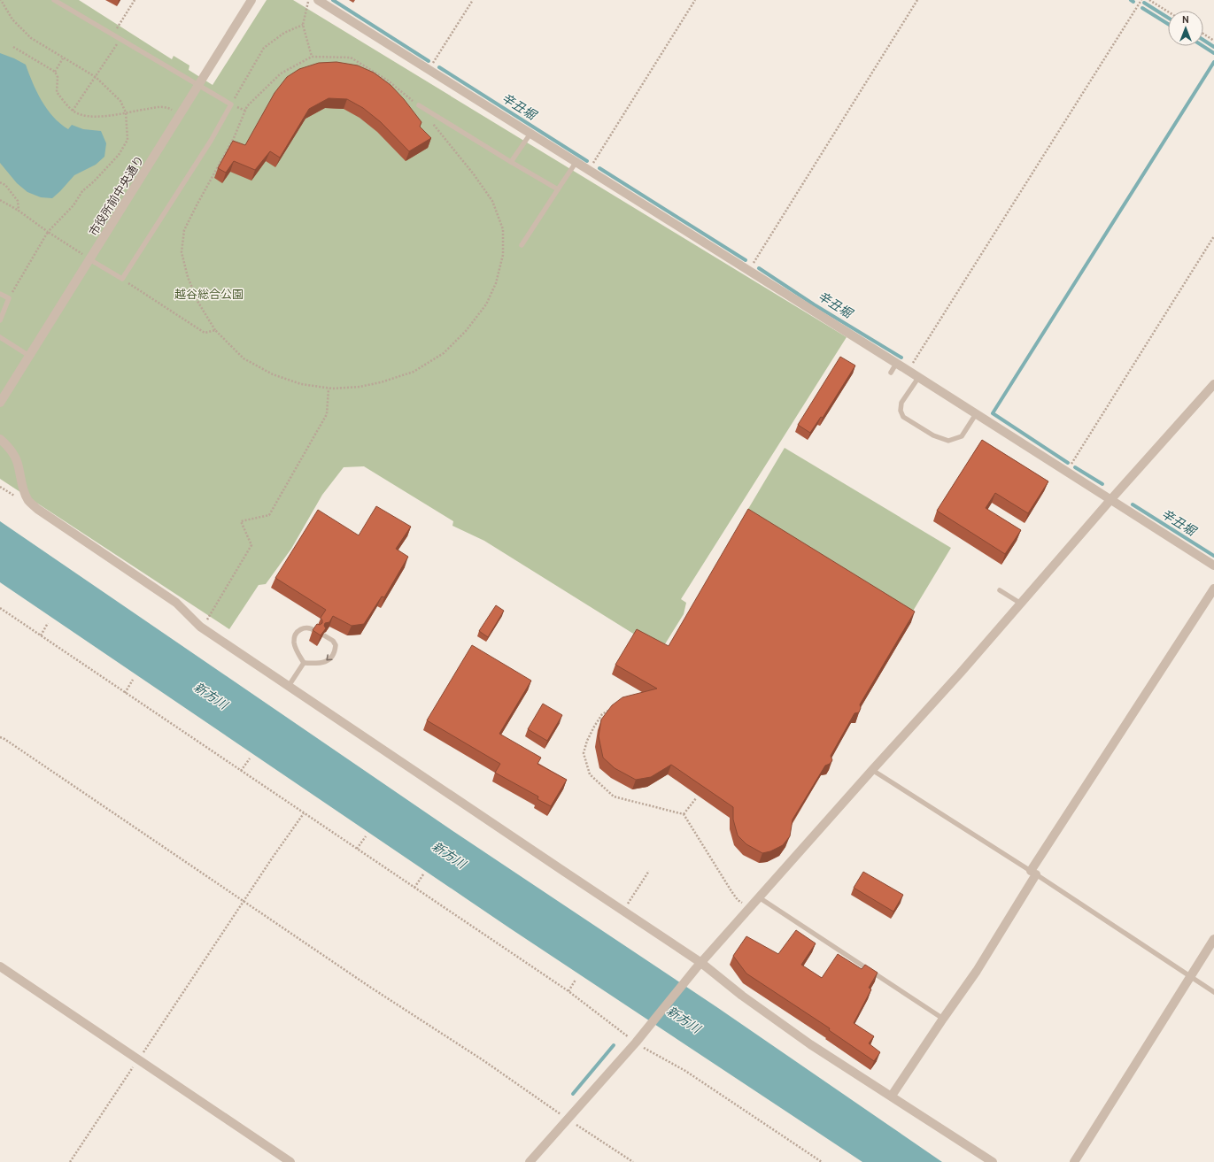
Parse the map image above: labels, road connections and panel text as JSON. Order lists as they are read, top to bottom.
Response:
{
  "streets": {
    "street": ["市役所前中央通り"]
  },
  "water": ["辛丑堀", "新方川"],
  "parks": ["越谷総合公園"],
  "north": "top"
}
